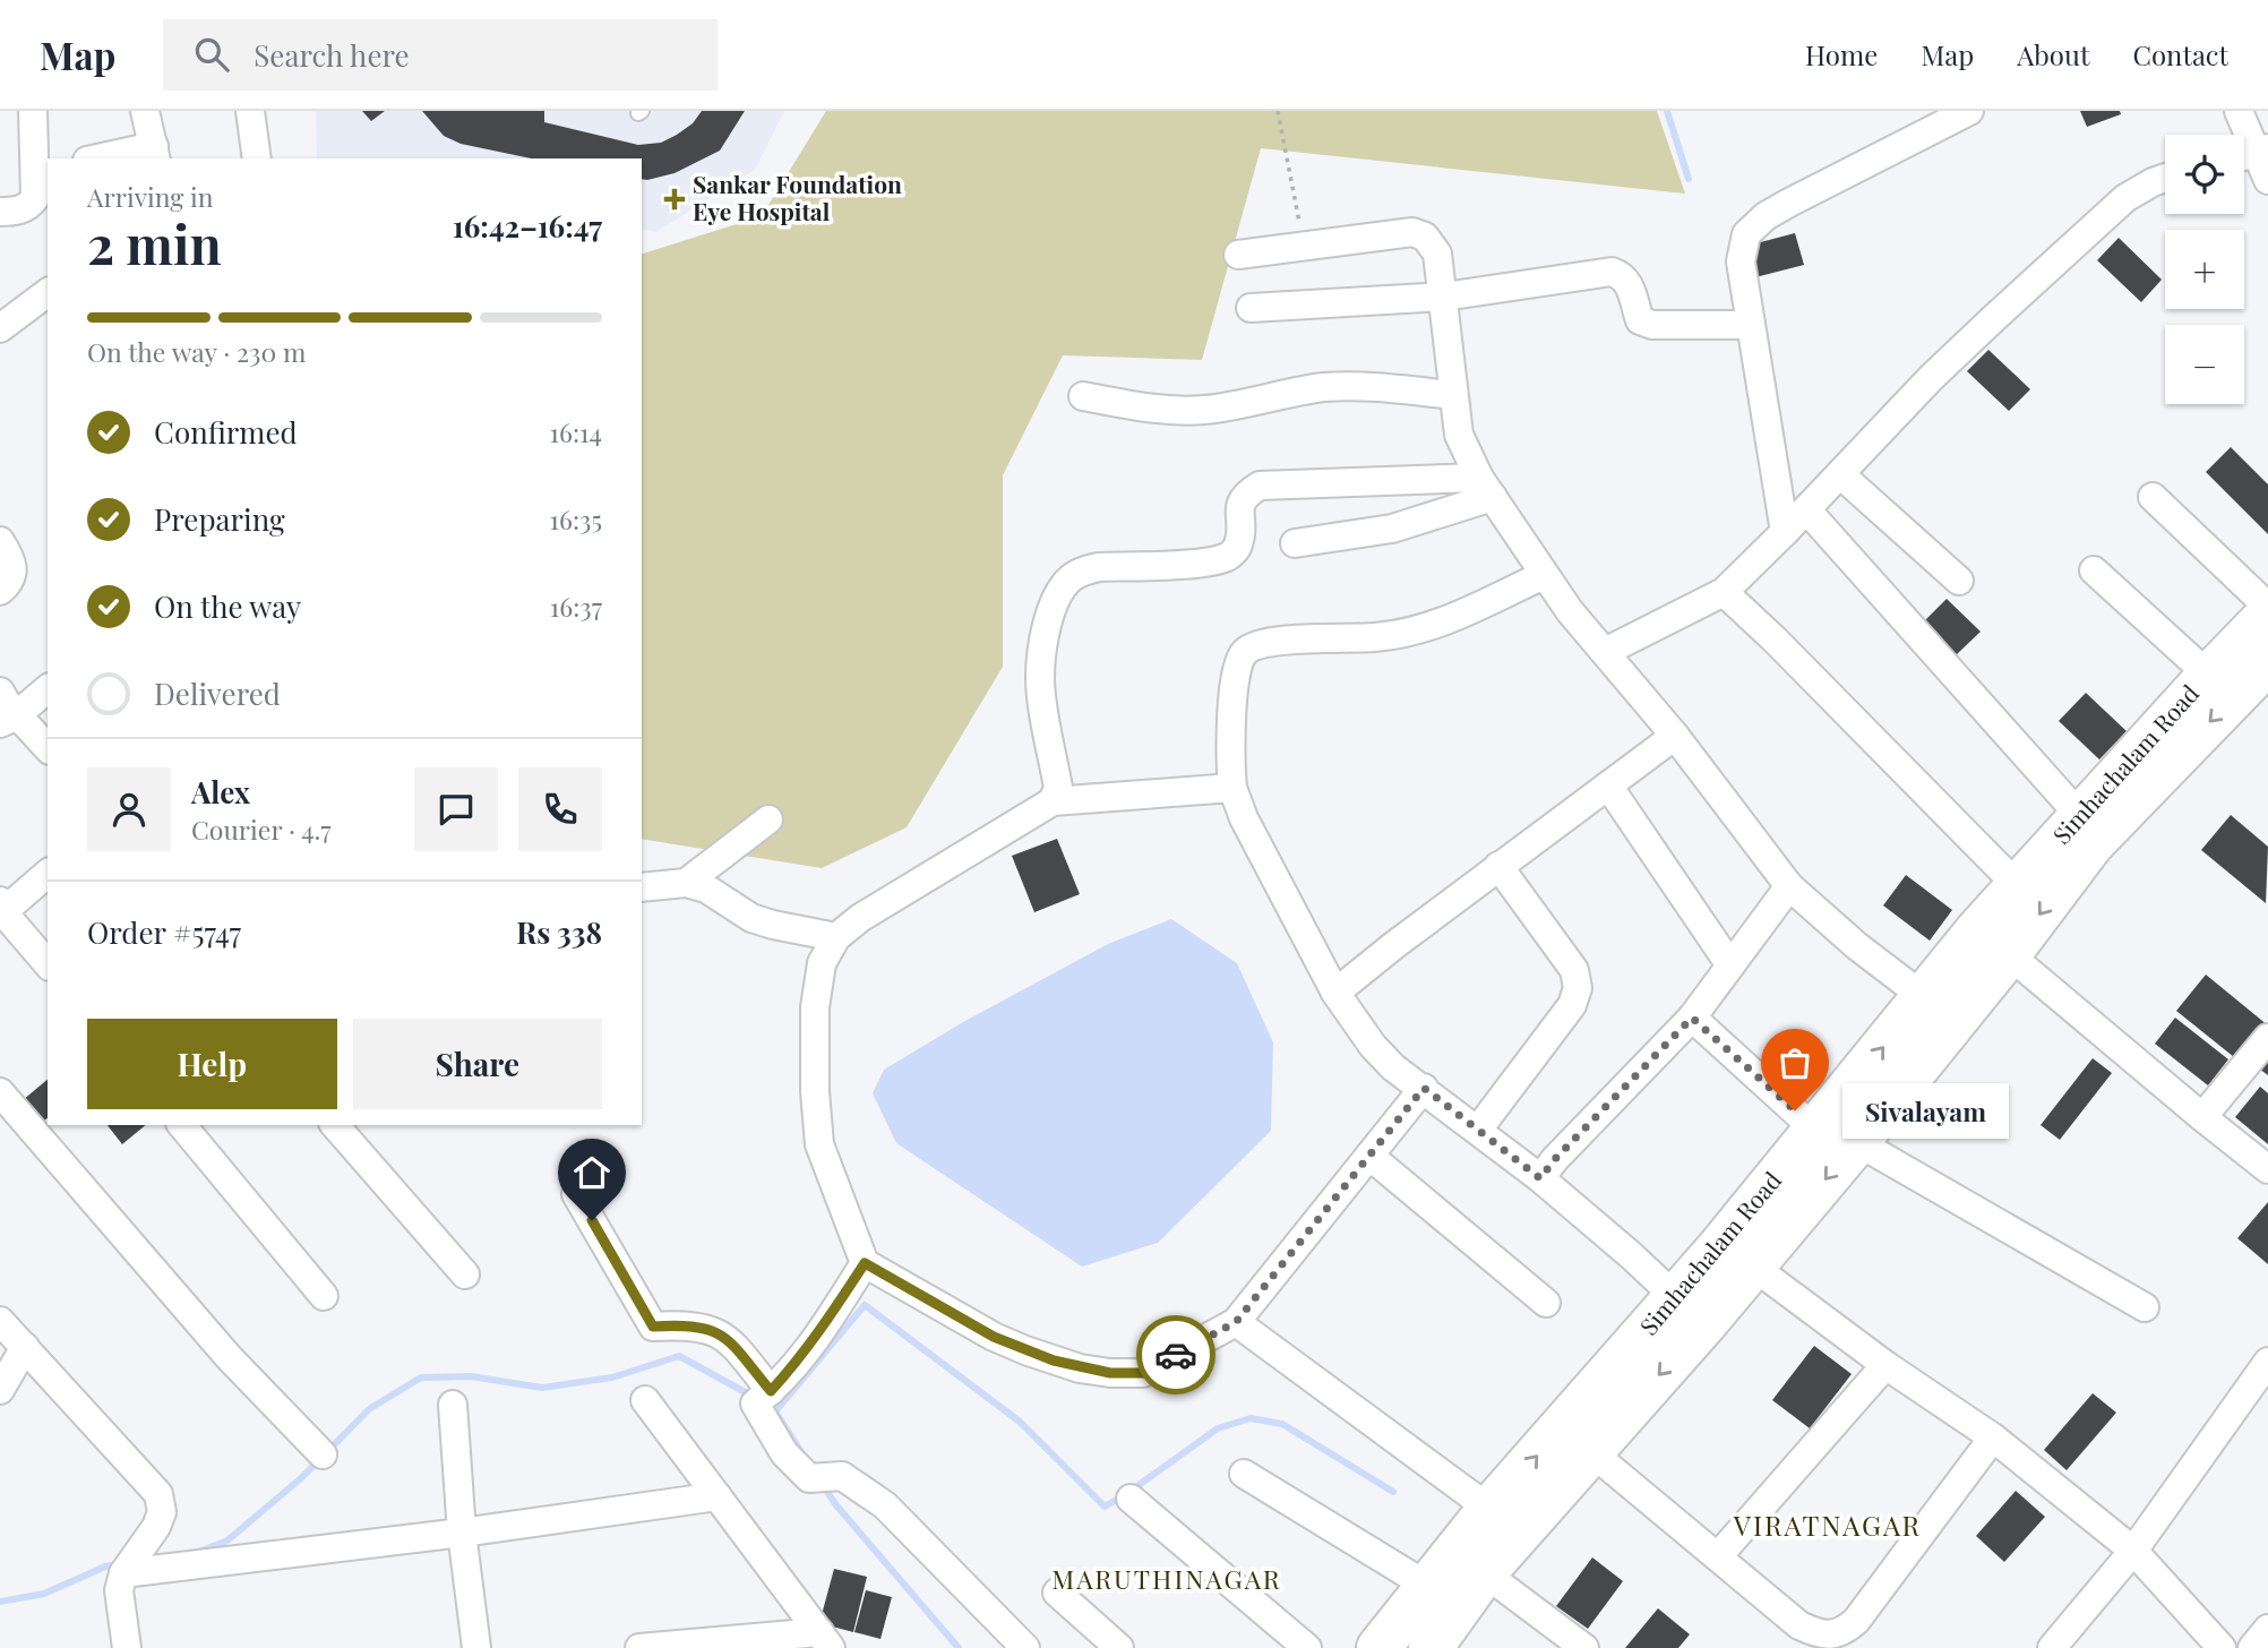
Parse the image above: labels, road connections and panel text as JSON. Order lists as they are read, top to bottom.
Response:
{
  "streets": {
    "main road": ["Simhachalam Road"]
  },
  "districts": ["VIRATNAGAR", "MARUTHINAGAR"],
  "places": {
    "health": ["Sankar Foundation Eye Hospital"],
    "other": ["Sivalayam"]
  },
  "page": {
    "header": "Map",
    "search": "Search here",
    "nav": [
      "Home",
      "Map",
      "About",
      "Contact"
    ],
    "map_buttons": ["+", "−"],
    "heading": ["2 min", "Arriving in", "16:42–16:47"],
    "panel": [
      "Alex",
      "Courier · 4.7",
      "Order #5747",
      "Rs 338"
    ],
    "bar": "On the way · 230 m",
    "list": [
      ["Confirmed", "16:14"],
      ["Preparing", "16:35"],
      ["On the way", "16:37"],
      "Delivered"
    ],
    "buttons": ["Help", "Share"],
    "bubble": "Sivalayam"
  }
}
